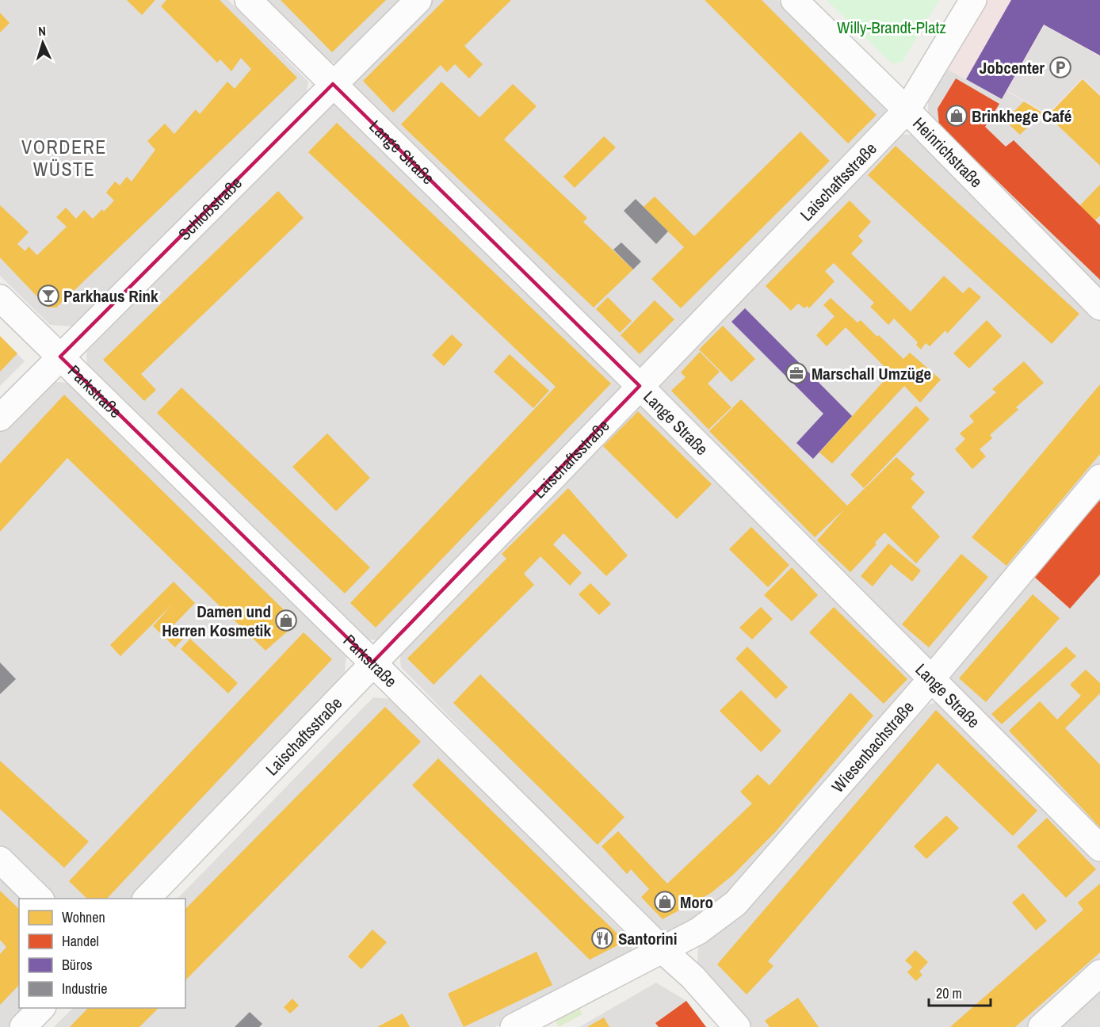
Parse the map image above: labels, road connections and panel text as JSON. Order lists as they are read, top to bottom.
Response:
{
  "streets": {
    "street": [
      "Lange Straße",
      "Heinrichstraße",
      "Laischaftsstraße",
      "Schloßstraße",
      "Parkstraße",
      "Wiesenbachstraße"
    ]
  },
  "crossings": [
    ["Lange Straße", "Laischaftsstraße"],
    ["Lange Straße", "Schloßstraße"],
    ["Lange Straße", "Wiesenbachstraße"],
    ["Heinrichstraße", "Laischaftsstraße"],
    ["Laischaftsstraße", "Parkstraße"],
    ["Schloßstraße", "Parkstraße"],
    ["Parkstraße", "Wiesenbachstraße"]
  ],
  "districts": ["VORDERE WÜSTE"],
  "parks": ["Willy-Brandt-Platz"],
  "places": {
    "parking": ["Jobcenter"],
    "shop": ["Brinkhege Café", "Damen und Herren Kosmetik", "Moro"],
    "bar": ["Parkhaus Rink"],
    "office": ["Marschall Umzüge"],
    "restaurant": ["Santorini"]
  },
  "legend": [
    "Wohnen",
    "Handel",
    "Büros",
    "Industrie"
  ],
  "scale_bar": "20 m",
  "north": "top"
}
